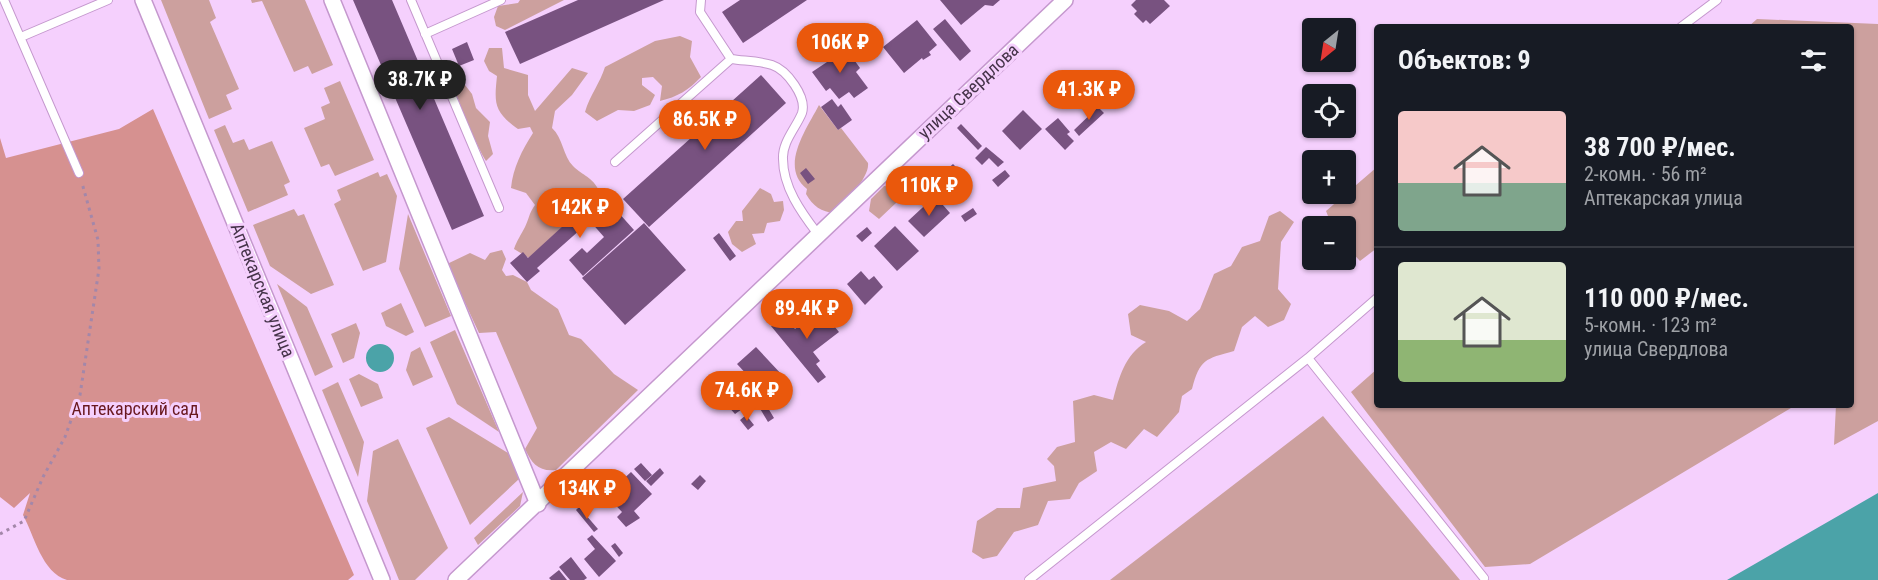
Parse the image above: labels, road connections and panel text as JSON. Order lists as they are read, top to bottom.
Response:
{
  "streets": {
    "street": ["улица Свердлова", "Аптекарская улица"]
  },
  "parks": ["Аптекарский сад"],
  "north": "bottom left",
  "page": {
    "map_buttons": ["+", "−"],
    "price": [
      "106K ₽",
      "38.7K ₽",
      "41.3K ₽",
      "86.5K ₽",
      "110K ₽",
      "142K ₽",
      "89.4K ₽",
      "74.6K ₽",
      "134K ₽"
    ],
    "heading": "Объектов: 9",
    "list": [
      {
        "name": "38 700 ₽/мес.",
        "note": "2-комн. · 56 m² · Аптекарская улица"
      },
      {
        "name": "110 000 ₽/мес.",
        "note": "5-комн. · 123 m² · улица Свердлова"
      }
    ]
  }
}
